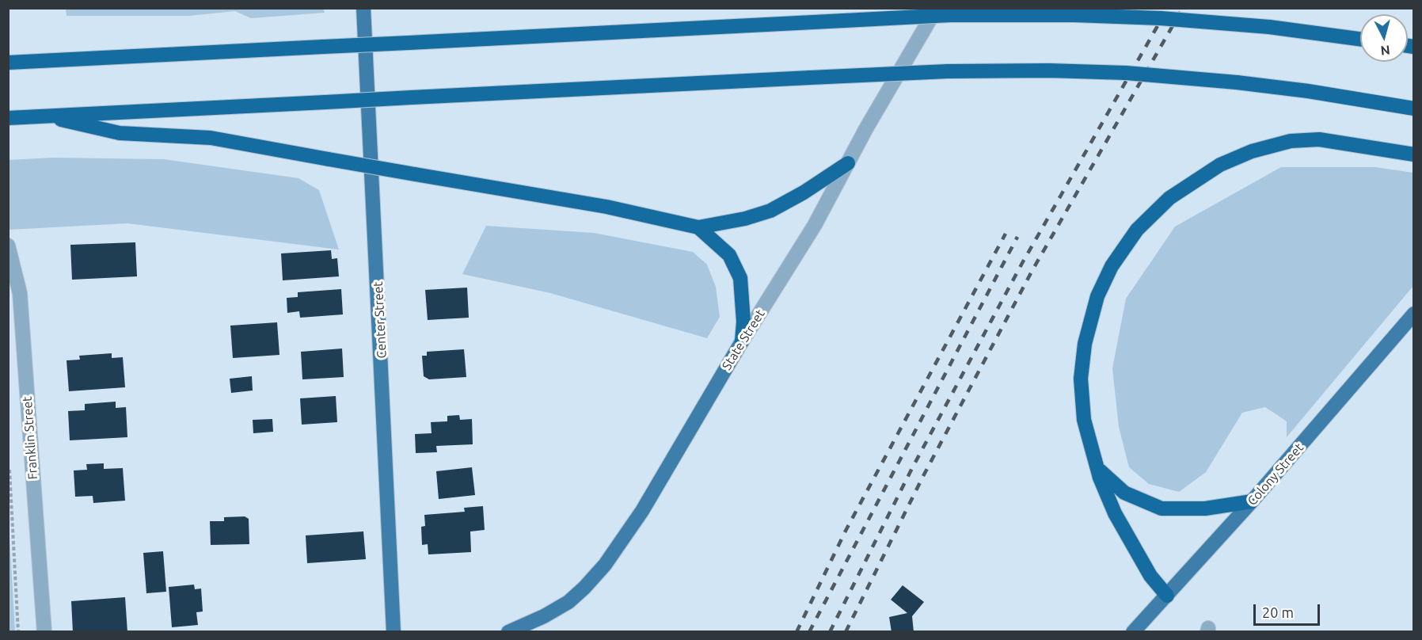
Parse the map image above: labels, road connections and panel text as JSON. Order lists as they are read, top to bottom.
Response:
{
  "streets": {
    "main road": ["Center Street", "State Street", "Colony Street"],
    "street": ["Franklin Street"]
  },
  "scale_bar": "20 m",
  "north": "bottom"
}
